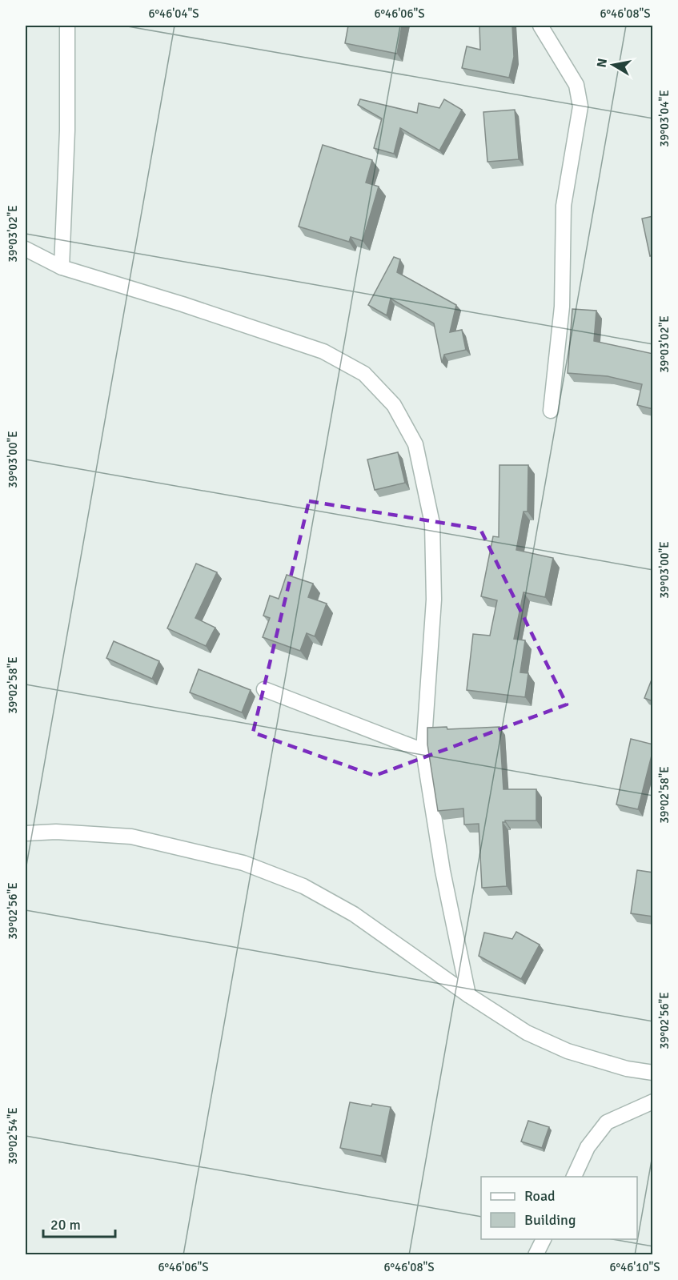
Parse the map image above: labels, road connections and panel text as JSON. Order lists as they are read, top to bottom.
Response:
{
  "legend": ["Road", "Building"],
  "scale_bar": "20 m",
  "north": "left",
  "coordinates": [
    "6°46'04\"S",
    "6°46'06\"S",
    "6°46'08\"S",
    "39°03'04\"E",
    "39°03'02\"E",
    "39°03'00\"E",
    "39°02'58\"E",
    "39°02'56\"E",
    "39°02'54\"E",
    "6°46'10\"S"
  ]
}
